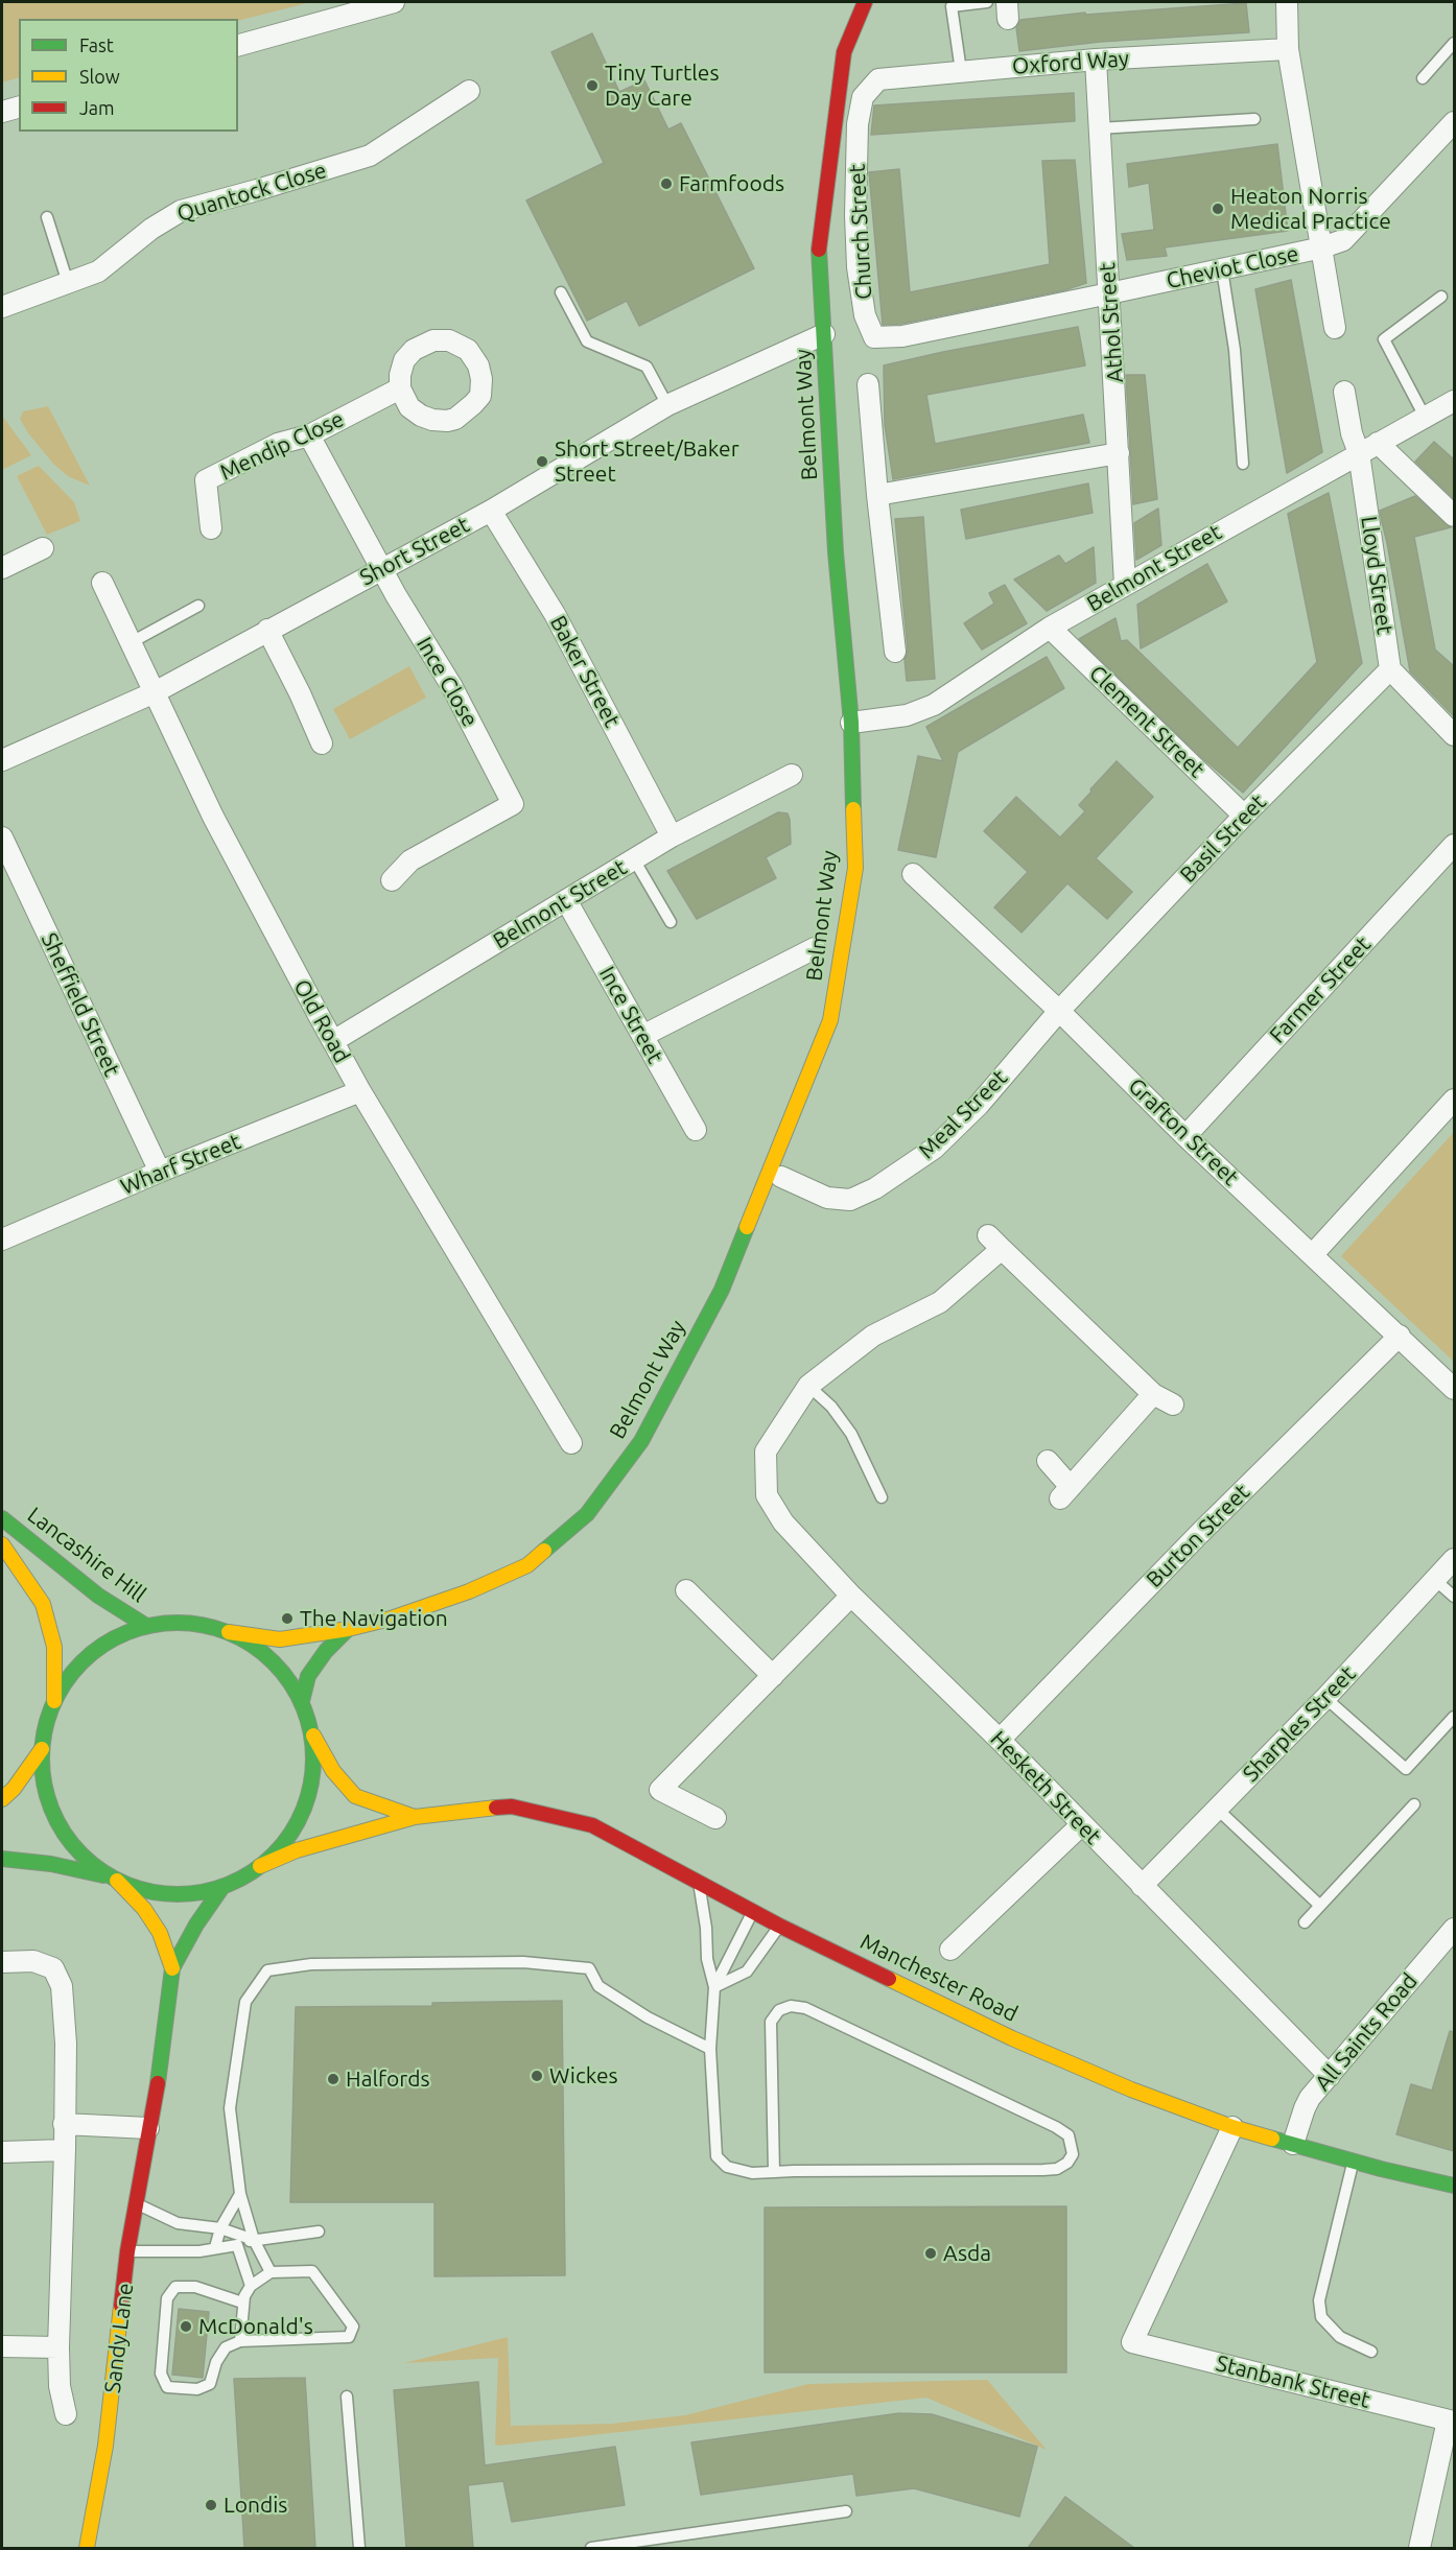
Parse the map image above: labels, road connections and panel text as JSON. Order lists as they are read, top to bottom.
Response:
{
  "streets": {
    "main road": [
      "Belmont Way",
      "Lancashire Hill",
      "Manchester Road",
      "Sandy Lane"
    ],
    "street": [
      "Oxford Way",
      "Quantock Close",
      "Church Street",
      "Cheviot Close",
      "Athol Street",
      "Mendip Close",
      "Short Street",
      "Belmont Street",
      "Lloyd Street",
      "Baker Street",
      "Ince Close",
      "Clement Street",
      "Basil Street",
      "Farmer Street",
      "Sheffield Street",
      "Ince Street",
      "Old Road",
      "Meal Street",
      "Grafton Street",
      "Wharf Street",
      "Burton Street",
      "Sharples Street",
      "Hesketh Street",
      "All Saints Road",
      "Stanbank Street"
    ]
  },
  "crossings": [
    ["Oxford Way", "Church Street"],
    ["Oxford Way", "Athol Street"],
    ["Church Street", "Cheviot Close"],
    ["Cheviot Close", "Athol Street"],
    ["Athol Street", "Belmont Street"],
    ["Belmont Way", "Short Street"],
    ["Belmont Way", "Belmont Street"],
    ["Belmont Way", "Lancashire Hill"],
    ["Mendip Close", "Ince Close"],
    ["Short Street", "Baker Street"],
    ["Short Street", "Ince Close"],
    ["Short Street", "Old Road"],
    ["Belmont Street", "Lloyd Street"],
    ["Belmont Street", "Baker Street"],
    ["Belmont Street", "Clement Street"],
    ["Belmont Street", "Ince Street"],
    ["Belmont Street", "Old Road"],
    ["Lloyd Street", "Basil Street"],
    ["Clement Street", "Basil Street"],
    ["Basil Street", "Meal Street"],
    ["Basil Street", "Grafton Street"],
    ["Farmer Street", "Grafton Street"],
    ["Sheffield Street", "Wharf Street"],
    ["Old Road", "Wharf Street"],
    ["Meal Street", "Grafton Street"],
    ["Grafton Street", "Burton Street"],
    ["Burton Street", "Hesketh Street"],
    ["Sharples Street", "Hesketh Street"],
    ["Hesketh Street", "All Saints Road"],
    ["Manchester Road", "All Saints Road"],
    ["Manchester Road", "Stanbank Street"]
  ],
  "places": [
    "Tiny Turtles Day Care",
    "Farmfoods",
    "Heaton Norris Medical Practice",
    "Short Street/Baker Street",
    "The Navigation",
    "Wickes",
    "Halfords",
    "Asda",
    "McDonald's",
    "Londis"
  ],
  "legend": ["Fast", "Slow", "Jam"]
}
